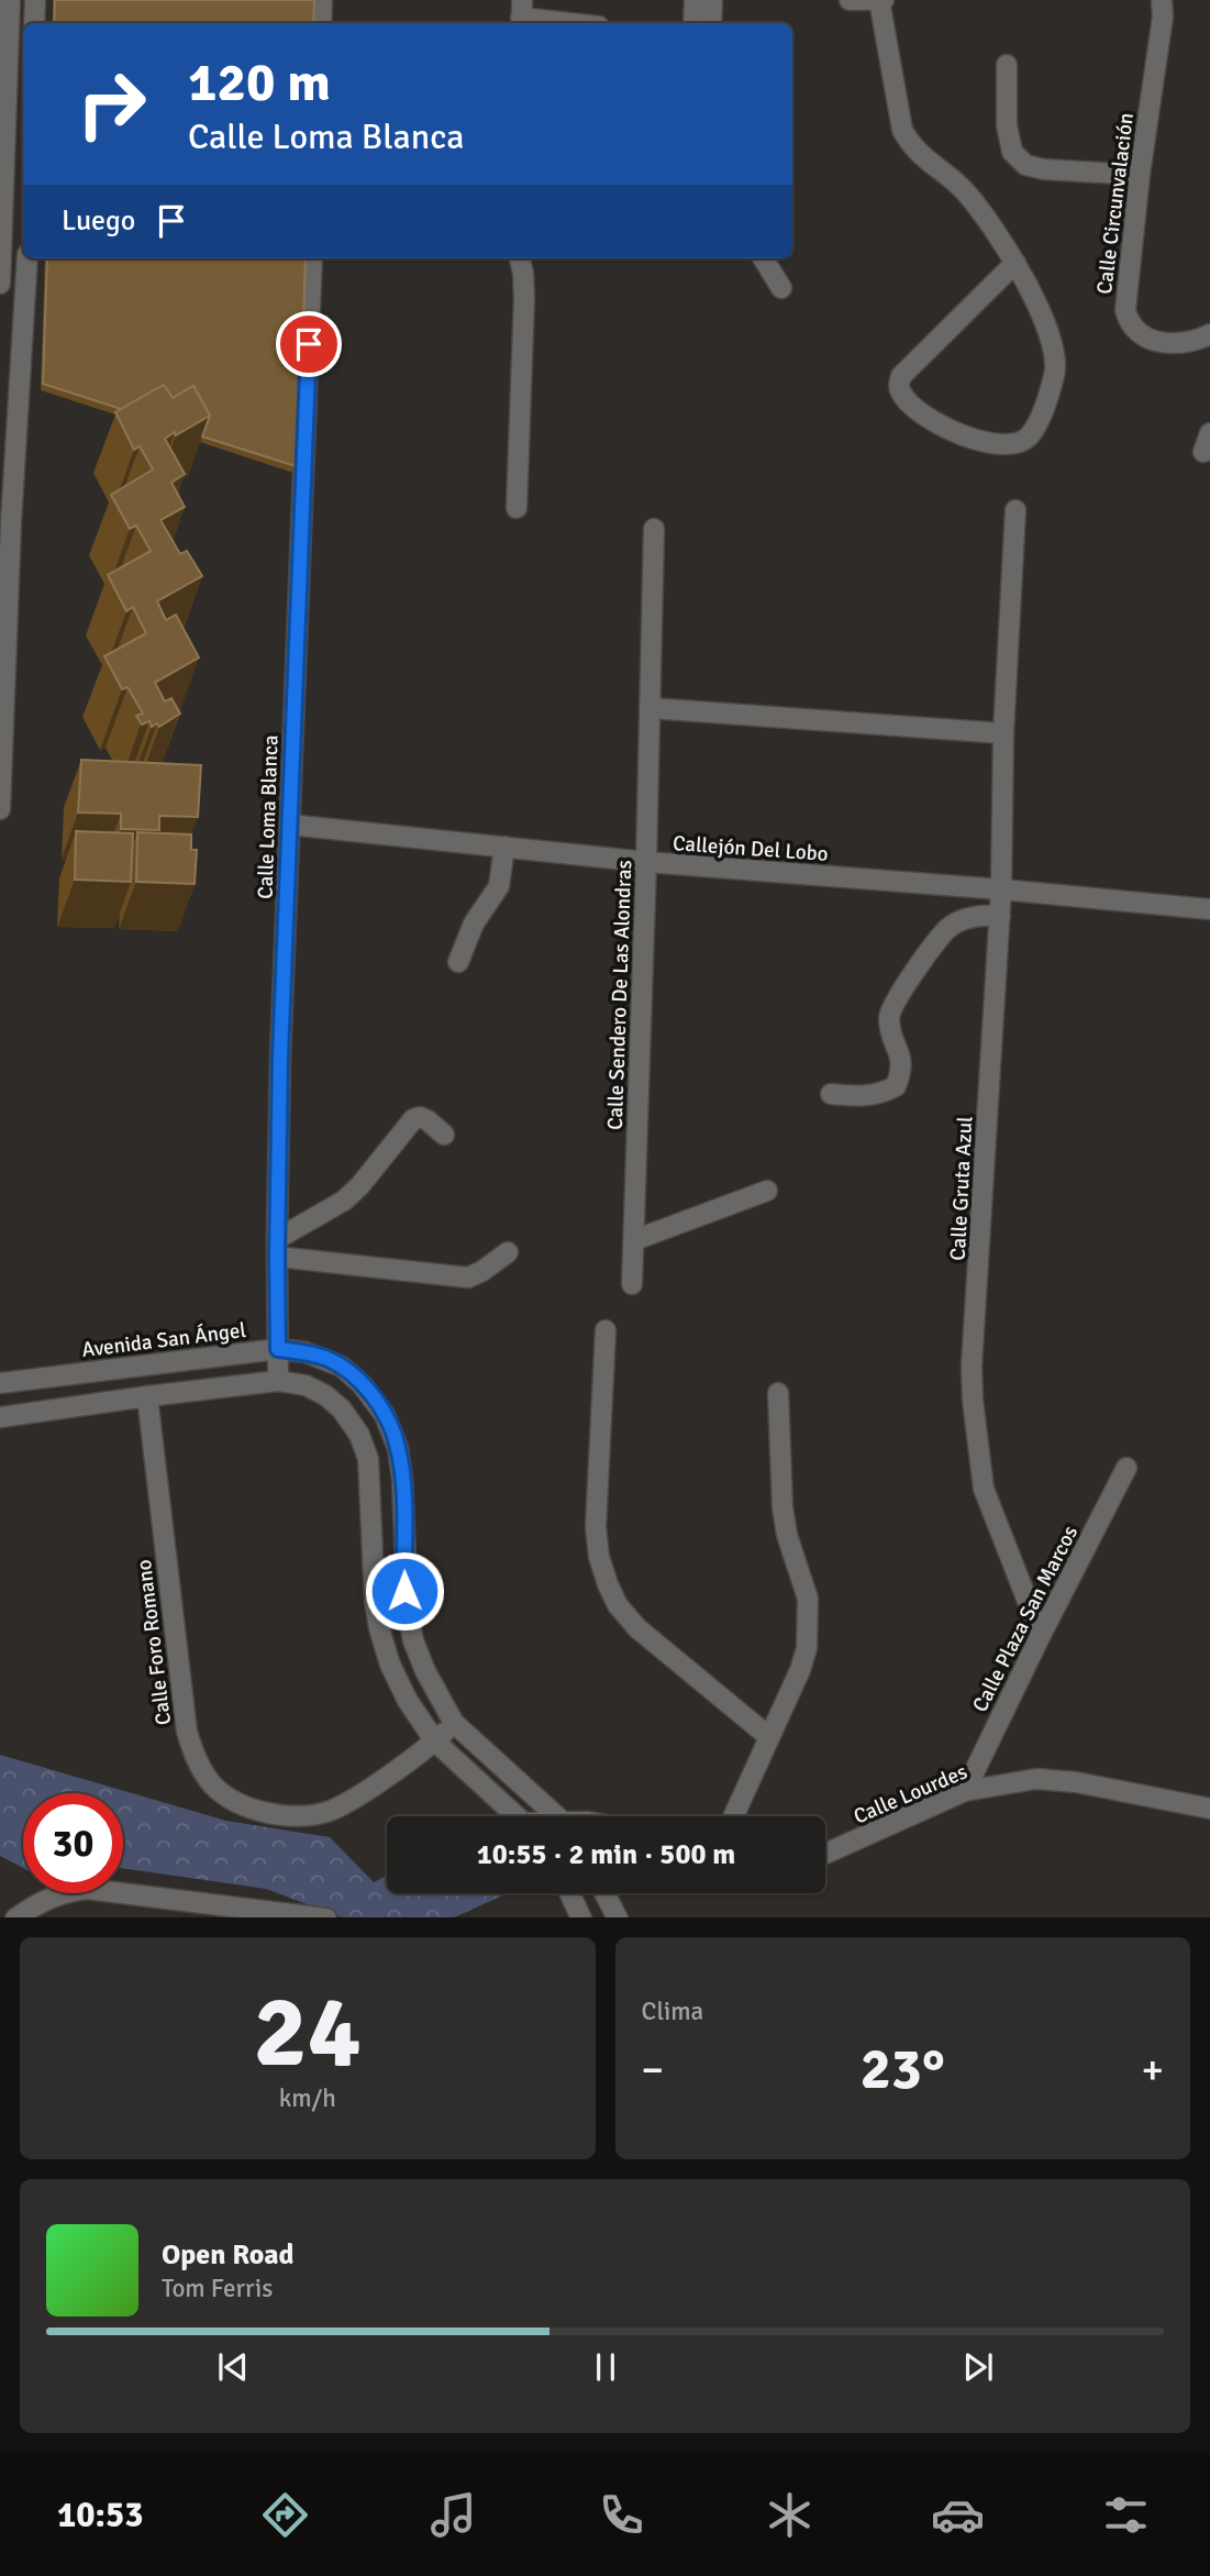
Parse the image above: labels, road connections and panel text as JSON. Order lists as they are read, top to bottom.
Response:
{
  "streets": {
    "street": [
      "Calle Circunvalación",
      "Calle Loma Blanca",
      "Callejón Del Lobo",
      "Calle Sendero De Las Alondras",
      "Calle Gruta Azul",
      "Avenida San Ángel",
      "Calle Plaza San Marcos",
      "Calle Foro Romano",
      "Calle Lourdes"
    ]
  },
  "crossings": [
    ["Calle Loma Blanca", "Callejón Del Lobo"],
    ["Calle Loma Blanca", "Avenida San Ángel"],
    ["Callejón Del Lobo", "Calle Sendero De Las Alondras"],
    ["Callejón Del Lobo", "Calle Gruta Azul"],
    ["Calle Gruta Azul", "Calle Plaza San Marcos"],
    ["Avenida San Ángel", "Calle Foro Romano"],
    ["Calle Plaza San Marcos", "Calle Lourdes"]
  ],
  "page": {
    "turn": ["120 m", "Calle Loma Blanca"],
    "then": "Luego",
    "limit": "30",
    "trip": "10:55 · 2 min · 500 m",
    "tile": [
      ["24", "km/h"],
      "Clima"
    ],
    "heat": ["−", "23°", "+"],
    "song": ["Open Road", "Tom Ferris"],
    "tabs": "10:53"
  }
}
